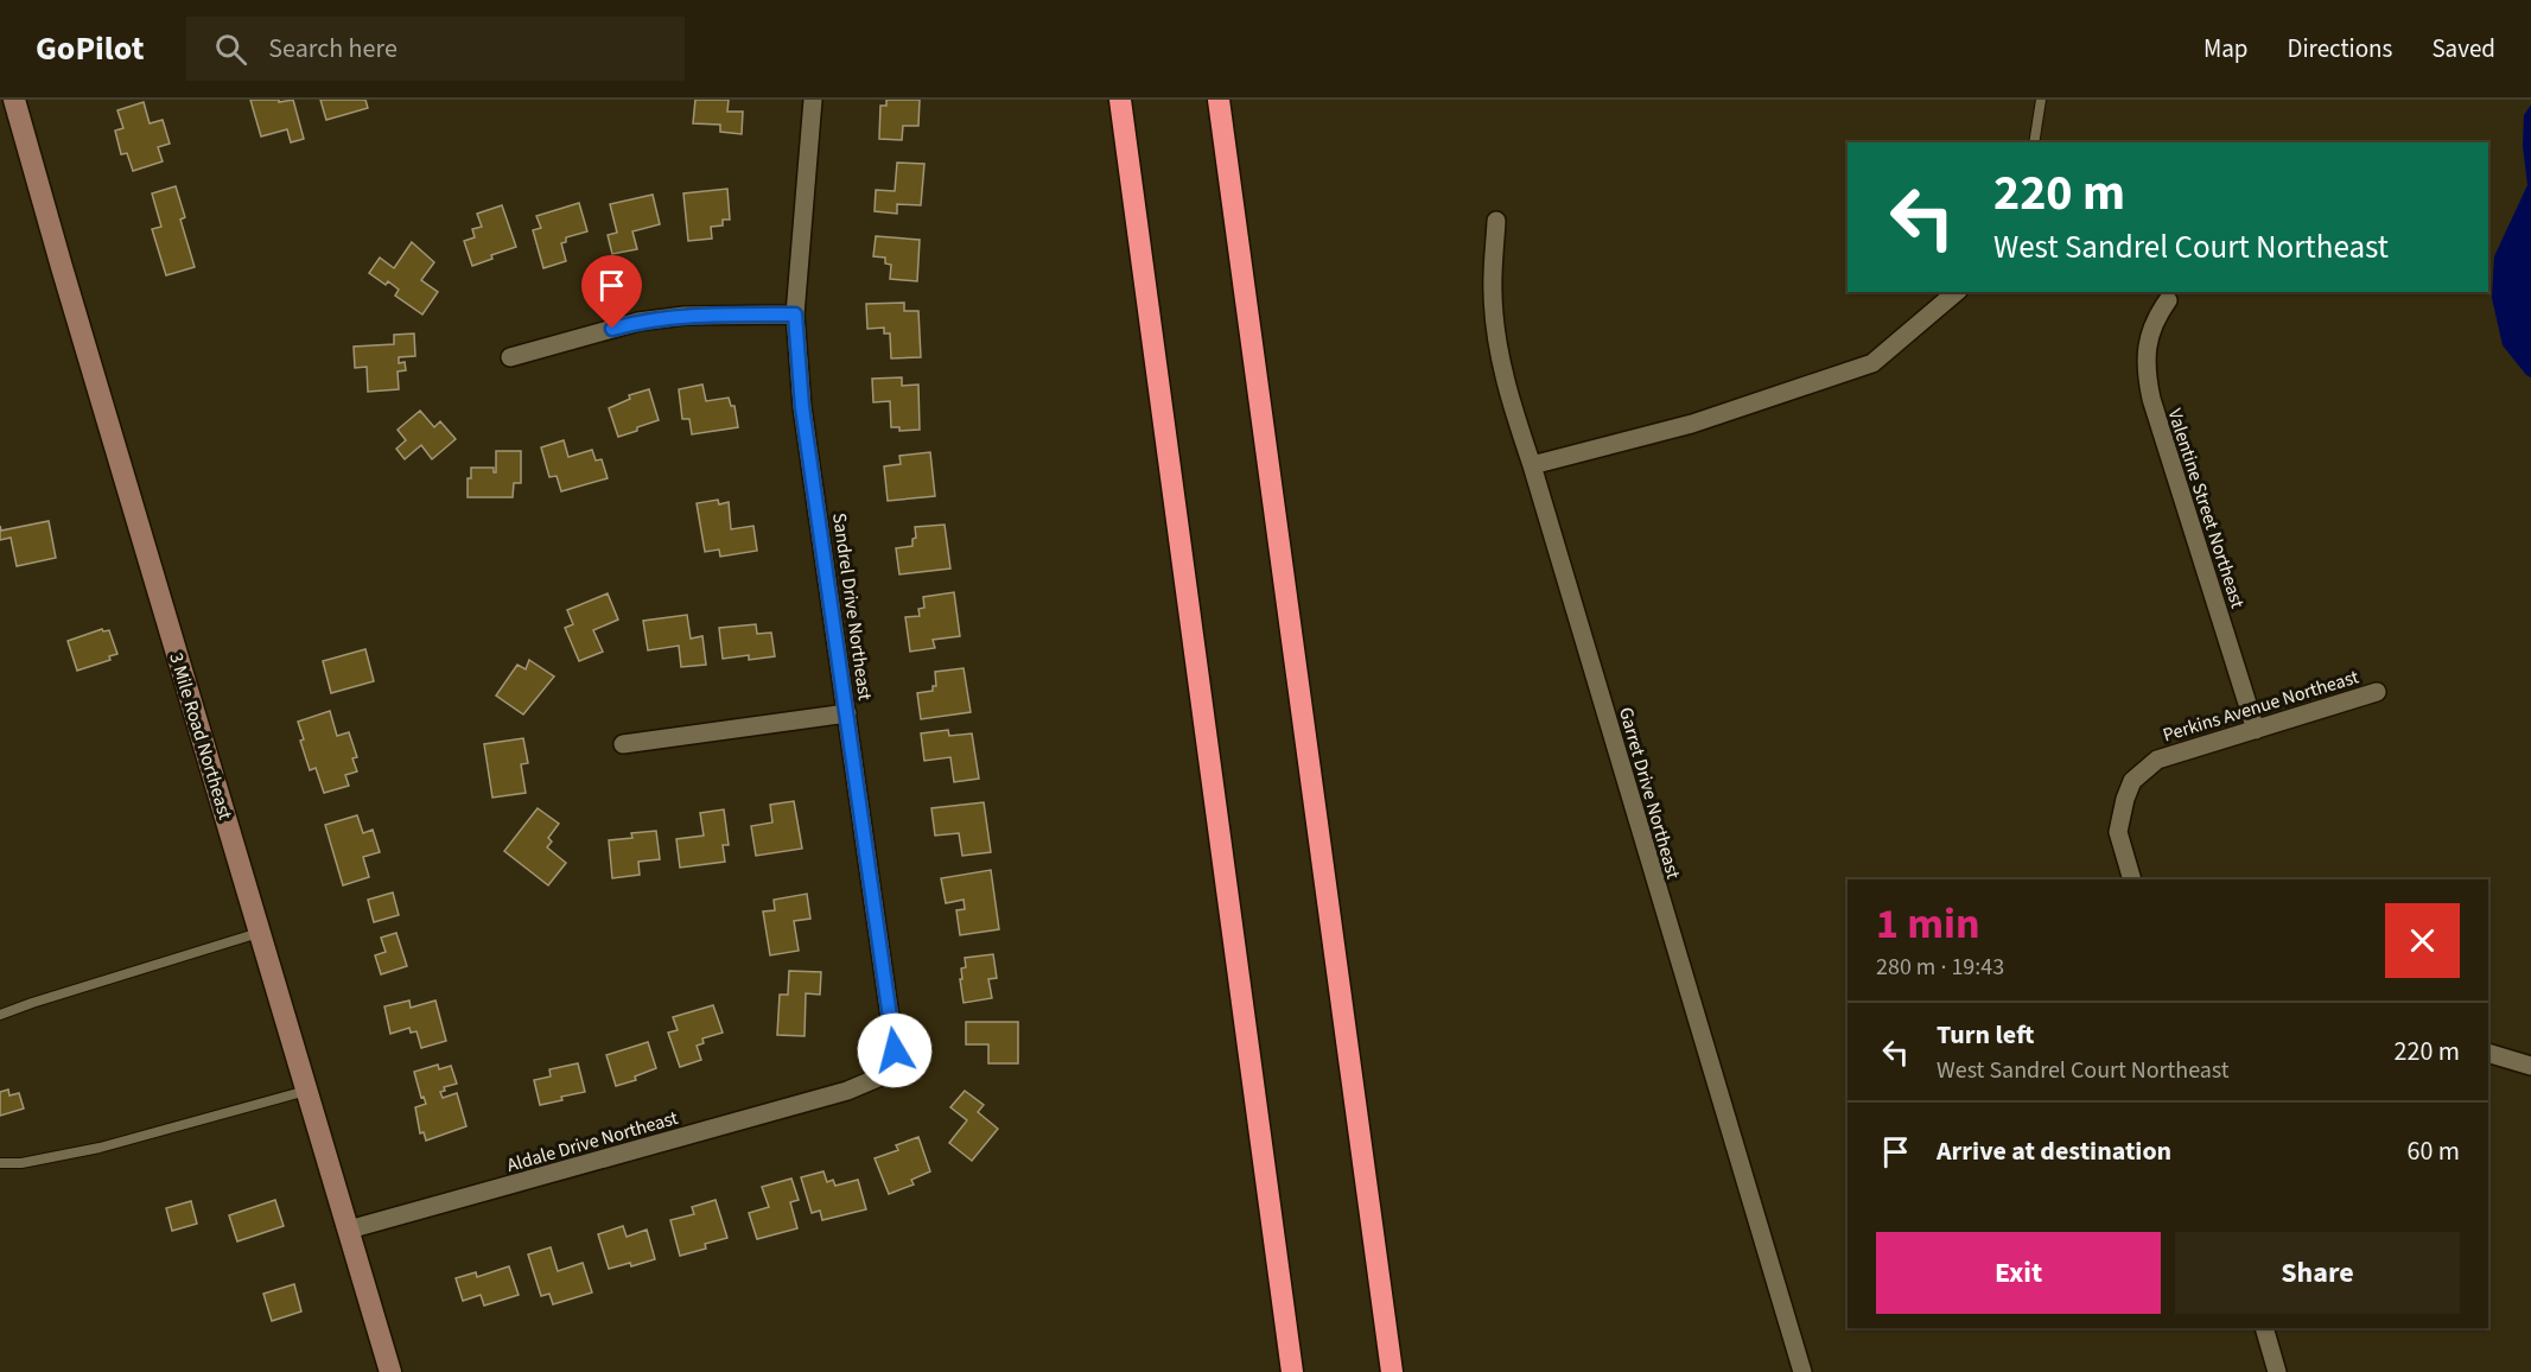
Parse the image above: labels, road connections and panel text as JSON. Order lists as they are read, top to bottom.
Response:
{
  "streets": {
    "main road": ["3 Mile Road Northeast"],
    "street": [
      "Valentine Street Northeast",
      "Sandrel Drive Northeast",
      "Perkins Avenue Northeast",
      "Garret Drive Northeast",
      "Aldale Drive Northeast"
    ]
  },
  "crossings": [
    ["Valentine Street Northeast", "Perkins Avenue Northeast"],
    ["Sandrel Drive Northeast", "Aldale Drive Northeast"],
    ["3 Mile Road Northeast", "Aldale Drive Northeast"]
  ],
  "page": {
    "header": "GoPilot",
    "search": "Search here",
    "nav": ["Map", "Directions", "Saved"],
    "turn": ["220 m", "West Sandrel Court Northeast"],
    "heading": ["1 min", "280 m · 19:43"],
    "list": [
      {
        "name": "Turn left",
        "note": "West Sandrel Court Northeast",
        "value": "220 m"
      },
      {
        "name": "Arrive at destination",
        "value": "60 m"
      }
    ],
    "buttons": ["Exit", "Share"]
  }
}
